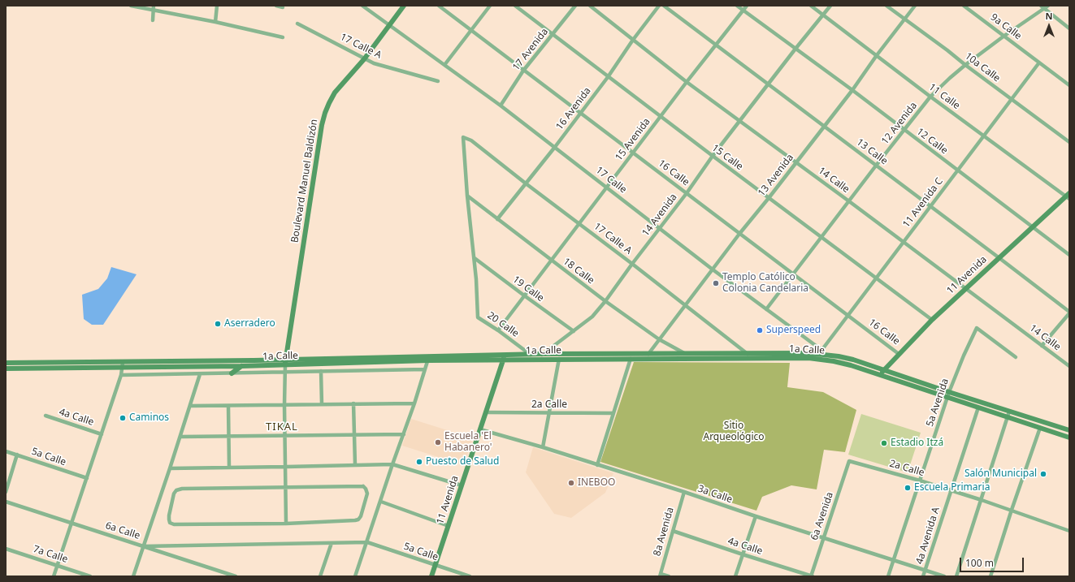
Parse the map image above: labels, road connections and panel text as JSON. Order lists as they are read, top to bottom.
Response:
{
  "streets": {
    "main road": ["Boulevard Manuel Baldizón", "11 Avenida", "1a Calle"],
    "street": [
      "9a Calle",
      "17 Calle A",
      "17 Avenida",
      "10a Calle",
      "11 Calle",
      "16 Avenida",
      "12 Avenida",
      "15 Avenida",
      "12 Calle",
      "13 Calle",
      "15 Calle",
      "16 Calle",
      "13 Avenida",
      "17 Calle",
      "14 Calle",
      "11 Avenida C",
      "14 Avenida",
      "18 Calle",
      "19 Calle",
      "20 Calle",
      "5a Avenida",
      "2a Calle",
      "4a Calle",
      "5a Calle",
      "3a Calle",
      "6a Avenida",
      "6a Calle",
      "8a Avenida",
      "4a Avenida A",
      "7a Calle"
    ]
  },
  "crossings": [
    ["9a Calle", "12 Avenida"],
    ["9a Calle", "11 Avenida C"],
    ["17 Calle A", "16 Avenida"],
    ["17 Calle A", "15 Avenida"],
    ["17 Calle A", "13 Avenida"],
    ["17 Calle A", "Boulevard Manuel Baldizón"],
    ["17 Calle A", "14 Avenida"],
    ["17 Calle A", "18 Calle"],
    ["17 Calle A", "1a Calle"],
    ["17 Avenida", "15 Calle"],
    ["17 Avenida", "16 Calle"],
    ["17 Avenida", "17 Calle"],
    ["10a Calle", "12 Avenida"],
    ["10a Calle", "13 Avenida"],
    ["10a Calle", "11 Avenida C"],
    ["11 Calle", "12 Avenida"],
    ["11 Calle", "13 Avenida"],
    ["11 Calle", "11 Avenida C"],
    ["11 Calle", "14 Avenida"],
    ["11 Calle", "11 Avenida"],
    ["16 Avenida", "15 Calle"],
    ["16 Avenida", "16 Calle"],
    ["16 Avenida", "17 Calle"],
    ["16 Avenida", "14 Calle"],
    ["16 Avenida", "18 Calle"],
    ["12 Avenida", "12 Calle"],
    ["12 Avenida", "13 Calle"],
    ["12 Avenida", "15 Calle"],
    ["12 Avenida", "16 Calle"],
    ["12 Avenida", "17 Calle"],
    ["12 Avenida", "14 Calle"],
    ["15 Avenida", "12 Calle"],
    ["15 Avenida", "13 Calle"],
    ["15 Avenida", "15 Calle"],
    ["15 Avenida", "16 Calle"],
    ["15 Avenida", "17 Calle"],
    ["15 Avenida", "14 Calle"],
    ["15 Avenida", "18 Calle"],
    ["15 Avenida", "19 Calle"],
    ["15 Avenida", "20 Calle"],
    ["12 Calle", "13 Avenida"],
    ["12 Calle", "11 Avenida C"],
    ["12 Calle", "14 Avenida"],
    ["12 Calle", "11 Avenida"],
    ["13 Calle", "13 Avenida"],
    ["13 Calle", "11 Avenida C"],
    ["13 Calle", "14 Avenida"],
    ["13 Calle", "11 Avenida"],
    ["15 Calle", "13 Avenida"],
    ["15 Calle", "11 Avenida C"],
    ["15 Calle", "14 Avenida"],
    ["15 Calle", "11 Avenida"],
    ["16 Calle", "13 Avenida"],
    ["16 Calle", "11 Avenida C"],
    ["16 Calle", "14 Avenida"],
    ["16 Calle", "11 Avenida"],
    ["13 Avenida", "17 Calle"],
    ["13 Avenida", "14 Calle"],
    ["13 Avenida", "18 Calle"],
    ["13 Avenida", "1a Calle"],
    ["17 Calle", "Boulevard Manuel Baldizón"],
    ["17 Calle", "11 Avenida C"],
    ["17 Calle", "14 Avenida"],
    ["17 Calle", "1a Calle"],
    ["14 Calle", "11 Avenida C"],
    ["14 Calle", "14 Avenida"],
    ["14 Calle", "11 Avenida"],
    ["Boulevard Manuel Baldizón", "1a Calle"],
    ["11 Avenida C", "1a Calle"],
    ["14 Avenida", "18 Calle"],
    ["14 Avenida", "19 Calle"],
    ["14 Avenida", "1a Calle"],
    ["18 Calle", "1a Calle"],
    ["11 Avenida", "1a Calle"],
    ["11 Avenida", "2a Calle"],
    ["11 Avenida", "5a Calle"],
    ["11 Avenida", "3a Calle"],
    ["19 Calle", "20 Calle"],
    ["20 Calle", "1a Calle"],
    ["1a Calle", "5a Avenida"],
    ["1a Calle", "4a Avenida A"],
    ["5a Avenida", "2a Calle"],
    ["5a Avenida", "3a Calle"],
    ["2a Calle", "6a Avenida"],
    ["2a Calle", "4a Avenida A"],
    ["4a Calle", "6a Avenida"],
    ["4a Calle", "8a Avenida"],
    ["3a Calle", "6a Avenida"],
    ["3a Calle", "8a Avenida"],
    ["3a Calle", "4a Avenida A"]
  ],
  "districts": ["TIKAL"],
  "parks": ["Sitio Arqueológico"],
  "places": [
    "Templo Católico Colonia Candelaria",
    "Aserradero",
    "Superspeed",
    "Caminos",
    "Escuela 'El Habanero'",
    "Estadio Itzá",
    "Puesto de Salud",
    "Salón Municipal",
    "INEBOO",
    "Escuela Primaria"
  ],
  "scale_bar": "100 m",
  "north": "top"
}
